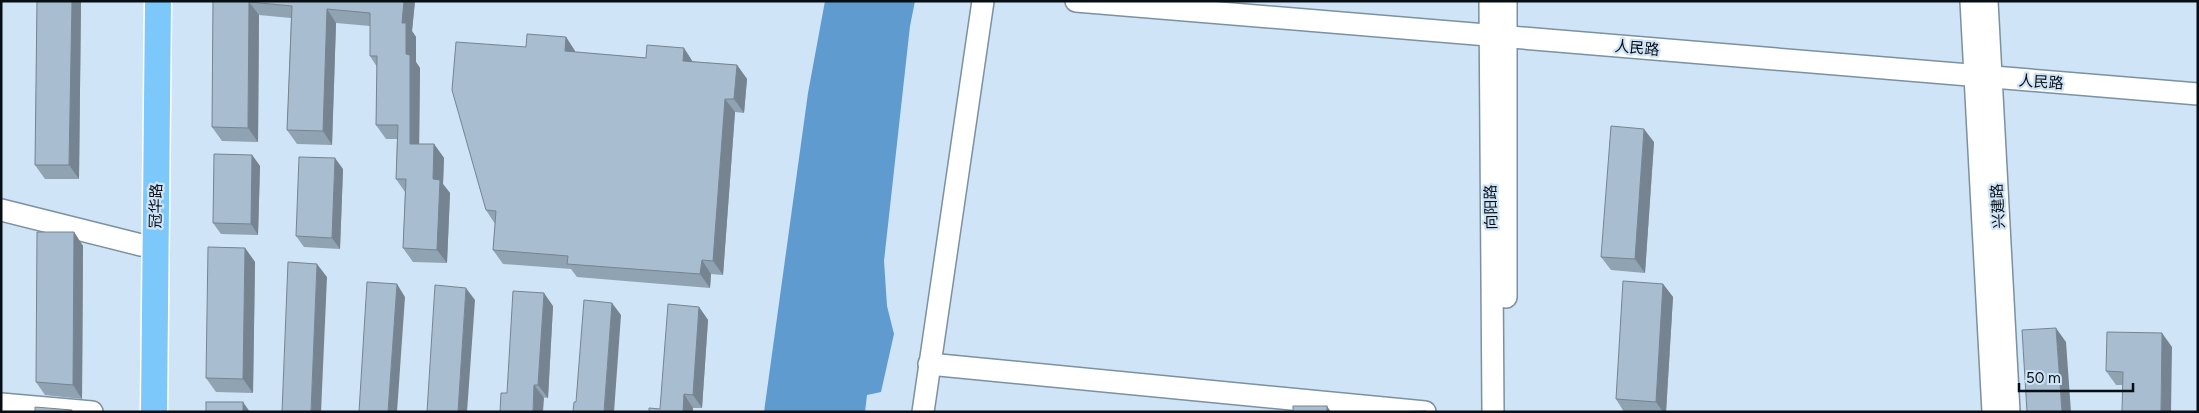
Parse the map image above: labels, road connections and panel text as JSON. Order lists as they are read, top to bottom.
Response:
{
  "streets": {
    "main road": ["冠华路"],
    "street": ["人民路", "兴建路", "向阳路"]
  },
  "crossings": [
    ["人民路", "兴建路"],
    ["人民路", "向阳路"]
  ],
  "scale_bar": "50 m"
}
